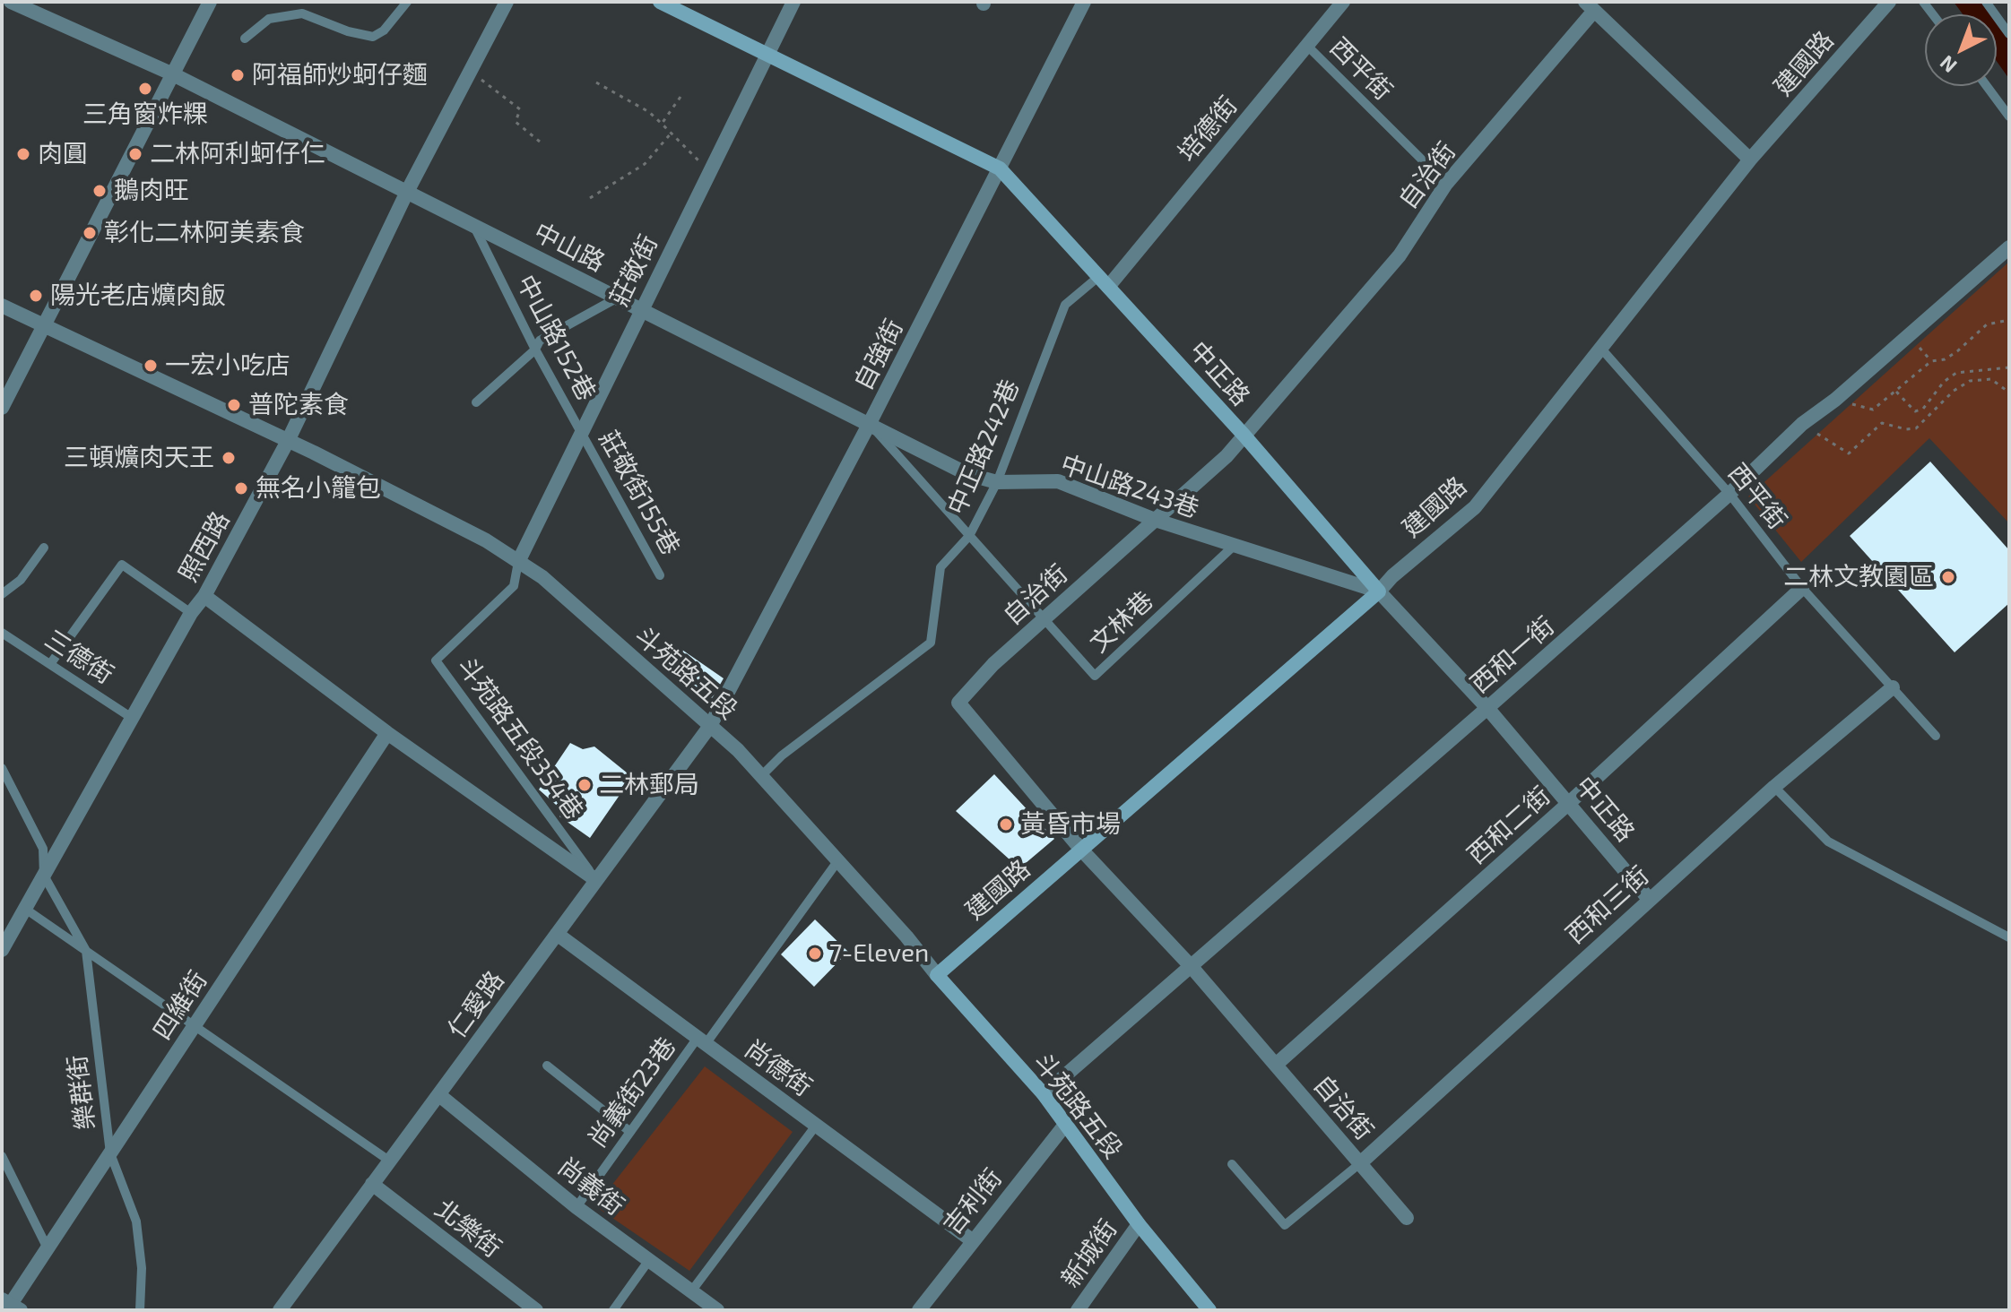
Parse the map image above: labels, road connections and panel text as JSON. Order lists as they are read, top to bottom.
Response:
{
  "streets": {
    "main road": ["建國路", "中正路", "斗苑路五段"],
    "street": [
      "培德街",
      "自治街",
      "中山路",
      "莊敬街",
      "自強街",
      "中山路243巷",
      "照西路",
      "西和一街",
      "西和二街",
      "西和三街",
      "仁愛路",
      "四維街",
      "尚德街",
      "尚義街",
      "吉利街",
      "北樂街",
      "新城街"
    ],
    "lane": [
      "西平街",
      "中山路152巷",
      "中正路242巷",
      "莊敬街155巷",
      "文林巷",
      "三德街",
      "斗苑路五段354巷",
      "樂群街",
      "尚義街23巷"
    ]
  },
  "crossings": [
    ["建國路", "西平街"],
    ["建國路", "自治街"],
    ["建國路", "中正路"],
    ["建國路", "中山路243巷"],
    ["建國路", "斗苑路五段"],
    ["西平街", "培德街"],
    ["西平街", "自治街"],
    ["西平街", "西和一街"],
    ["西平街", "西和二街"],
    ["西平街", "西和三街"],
    ["培德街", "中正路"],
    ["培德街", "中正路242巷"],
    ["自治街", "中山路"],
    ["自治街", "中正路"],
    ["自治街", "中山路243巷"],
    ["自治街", "文林巷"],
    ["自治街", "西和一街"],
    ["自治街", "西和二街"],
    ["自治街", "西和三街"],
    ["中山路", "莊敬街"],
    ["中山路", "中山路152巷"],
    ["中山路", "自強街"],
    ["中山路", "中正路242巷"],
    ["中山路", "中山路243巷"],
    ["中山路", "照西路"],
    ["中山路", "文林巷"],
    ["莊敬街", "中山路152巷"],
    ["莊敬街", "中正路"],
    ["莊敬街", "莊敬街155巷"],
    ["莊敬街", "斗苑路五段"],
    ["莊敬街", "斗苑路五段354巷"],
    ["中山路152巷", "莊敬街155巷"],
    ["自強街", "中正路"],
    ["自強街", "中山路243巷"],
    ["自強街", "斗苑路五段"],
    ["自強街", "仁愛路"],
    ["中正路", "中正路242巷"],
    ["中正路", "中山路243巷"],
    ["中正路", "西和一街"],
    ["中正路", "西和二街"],
    ["中正路", "西和三街"],
    ["中正路242巷", "中山路243巷"],
    ["中正路242巷", "斗苑路五段"],
    ["中山路243巷", "文林巷"],
    ["照西路", "三德街"],
    ["照西路", "斗苑路五段"],
    ["照西路", "樂群街"],
    ["西和一街", "斗苑路五段"],
    ["斗苑路五段", "斗苑路五段354巷"],
    ["斗苑路五段", "仁愛路"],
    ["斗苑路五段", "尚義街23巷"],
    ["斗苑路五段", "吉利街"],
    ["斗苑路五段", "新城街"],
    ["斗苑路五段354巷", "仁愛路"],
    ["仁愛路", "尚德街"],
    ["仁愛路", "尚義街"],
    ["仁愛路", "北樂街"],
    ["四維街", "樂群街"],
    ["尚德街", "尚義街23巷"],
    ["尚德街", "吉利街"],
    ["尚義街23巷", "尚義街"]
  ],
  "places": [
    "阿福師炒蚵仔麵",
    "三角窗炸粿",
    "肉圓",
    "二林阿利蚵仔仁",
    "鵝肉旺",
    "彰化二林阿美素食",
    "陽光老店爌肉飯",
    "一宏小吃店",
    "普陀素食",
    "三頓爌肉天王",
    "無名小籠包",
    "二林文教園區",
    "二林郵局",
    "黃昏市場",
    "7-Eleven"
  ],
  "north": "bottom left"
}
